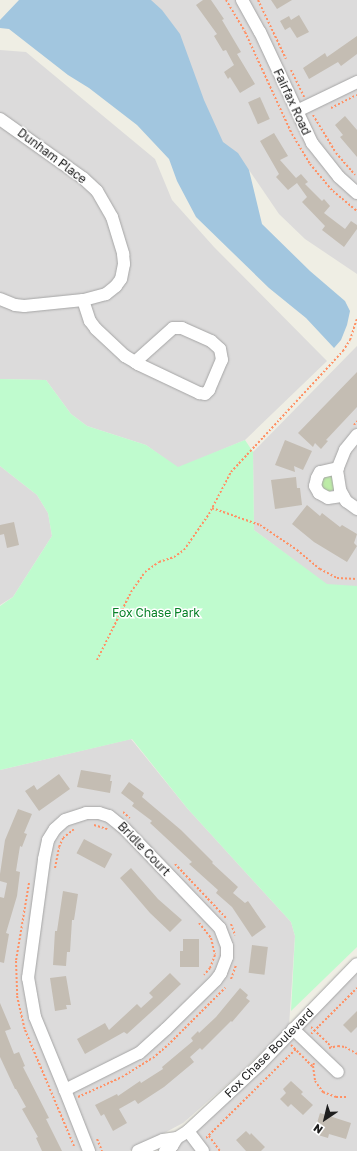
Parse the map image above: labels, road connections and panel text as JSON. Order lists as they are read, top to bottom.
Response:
{
  "streets": {
    "street": [
      "Fairfax Road",
      "Dunham Place",
      "Bridle Court",
      "Fox Chase Boulevard"
    ]
  },
  "parks": ["Fox Chase Park"],
  "north": "bottom left"
}
